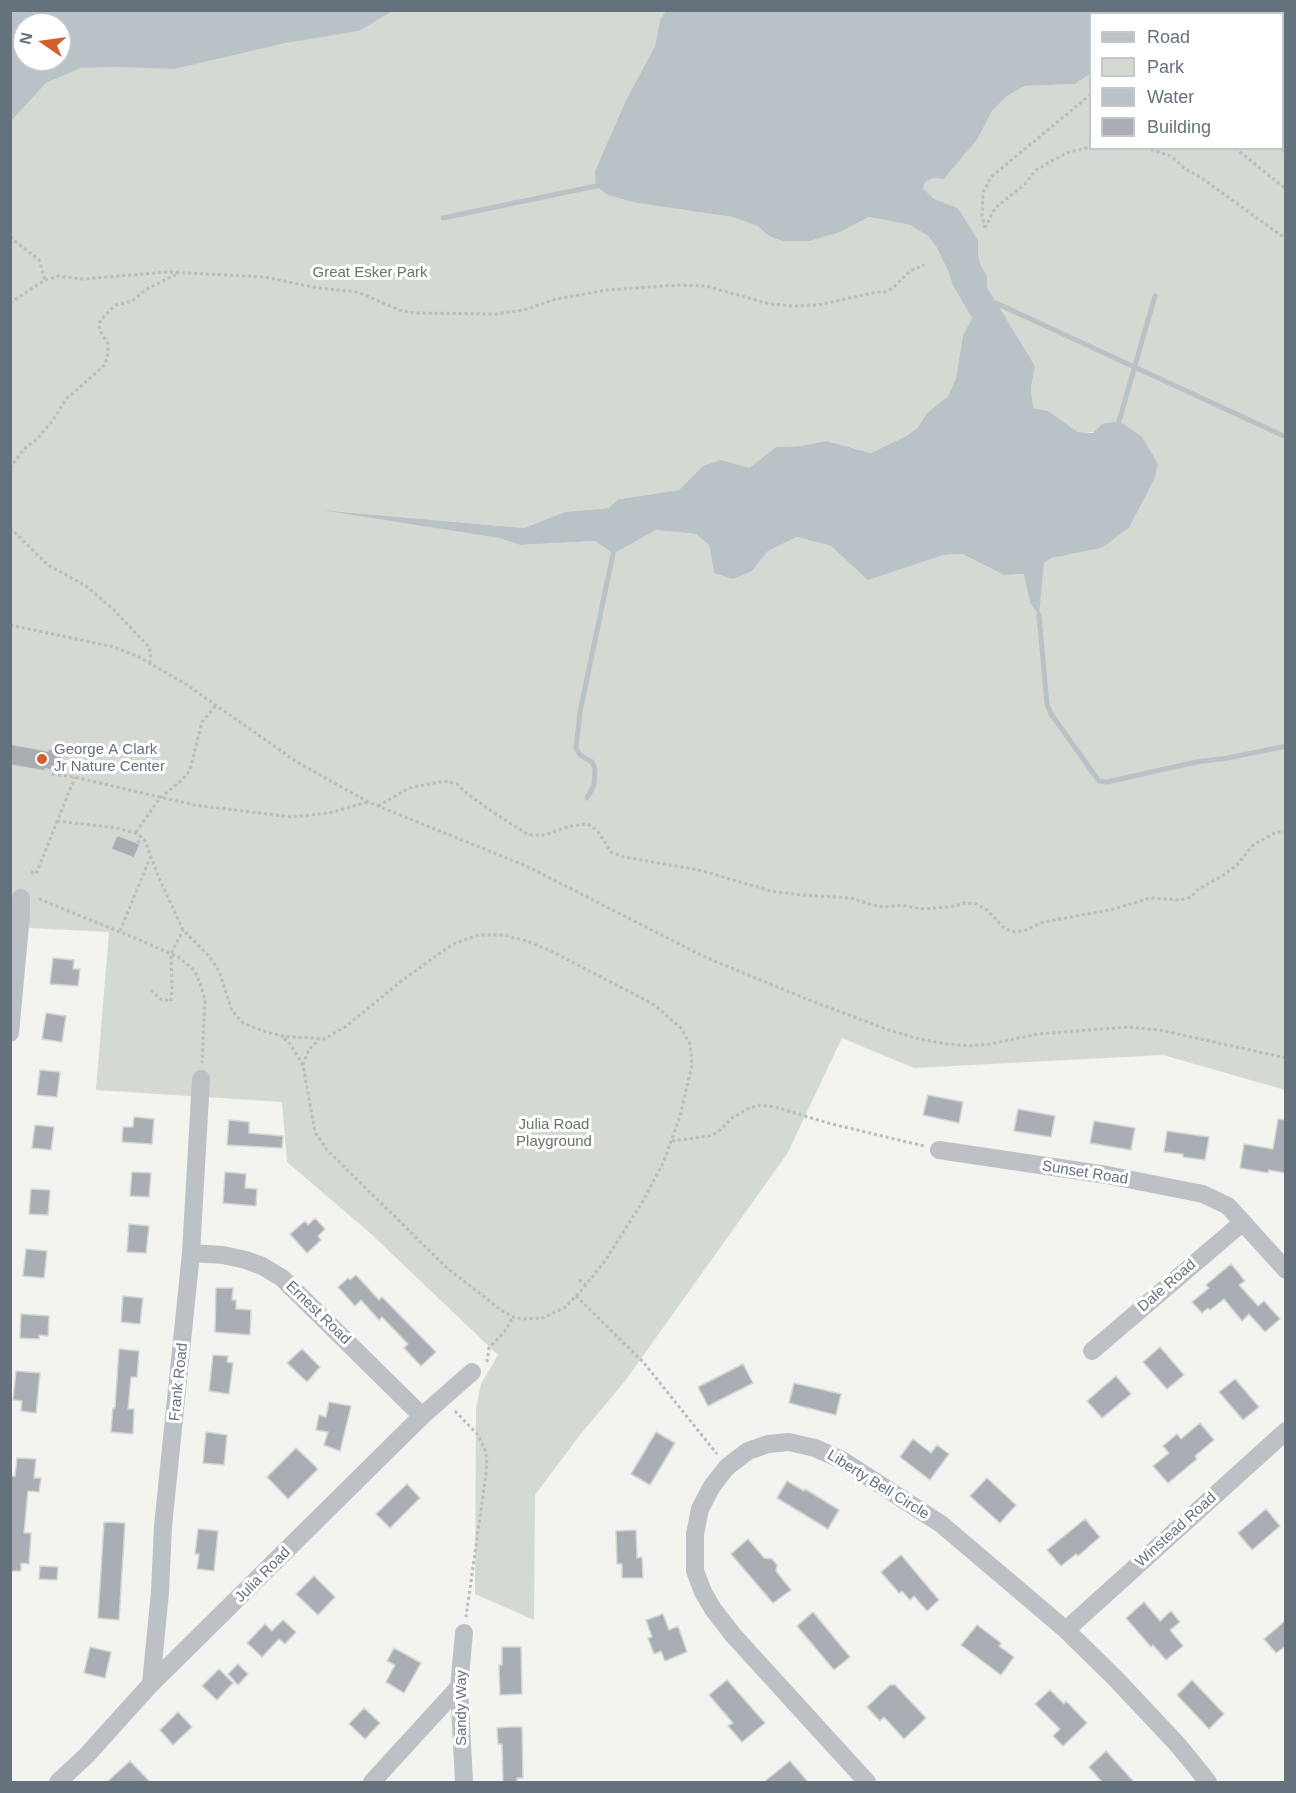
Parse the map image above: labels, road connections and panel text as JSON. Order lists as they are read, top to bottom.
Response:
{
  "streets": {
    "street": [
      "Sunset Road",
      "Dale Road",
      "Ernest Road",
      "Frank Road",
      "Liberty Bell Circle",
      "Winstead Road",
      "Julia Road",
      "Sandy Way"
    ]
  },
  "crossings": [
    ["Sunset Road", "Dale Road"],
    ["Ernest Road", "Frank Road"],
    ["Ernest Road", "Julia Road"],
    ["Frank Road", "Julia Road"],
    ["Liberty Bell Circle", "Winstead Road"]
  ],
  "parks": ["Great Esker Park", "Julia Road Playground"],
  "places": ["George A Clark Jr Nature Center"],
  "legend": [
    "Road",
    "Park",
    "Water",
    "Building"
  ],
  "north": "left"
}
